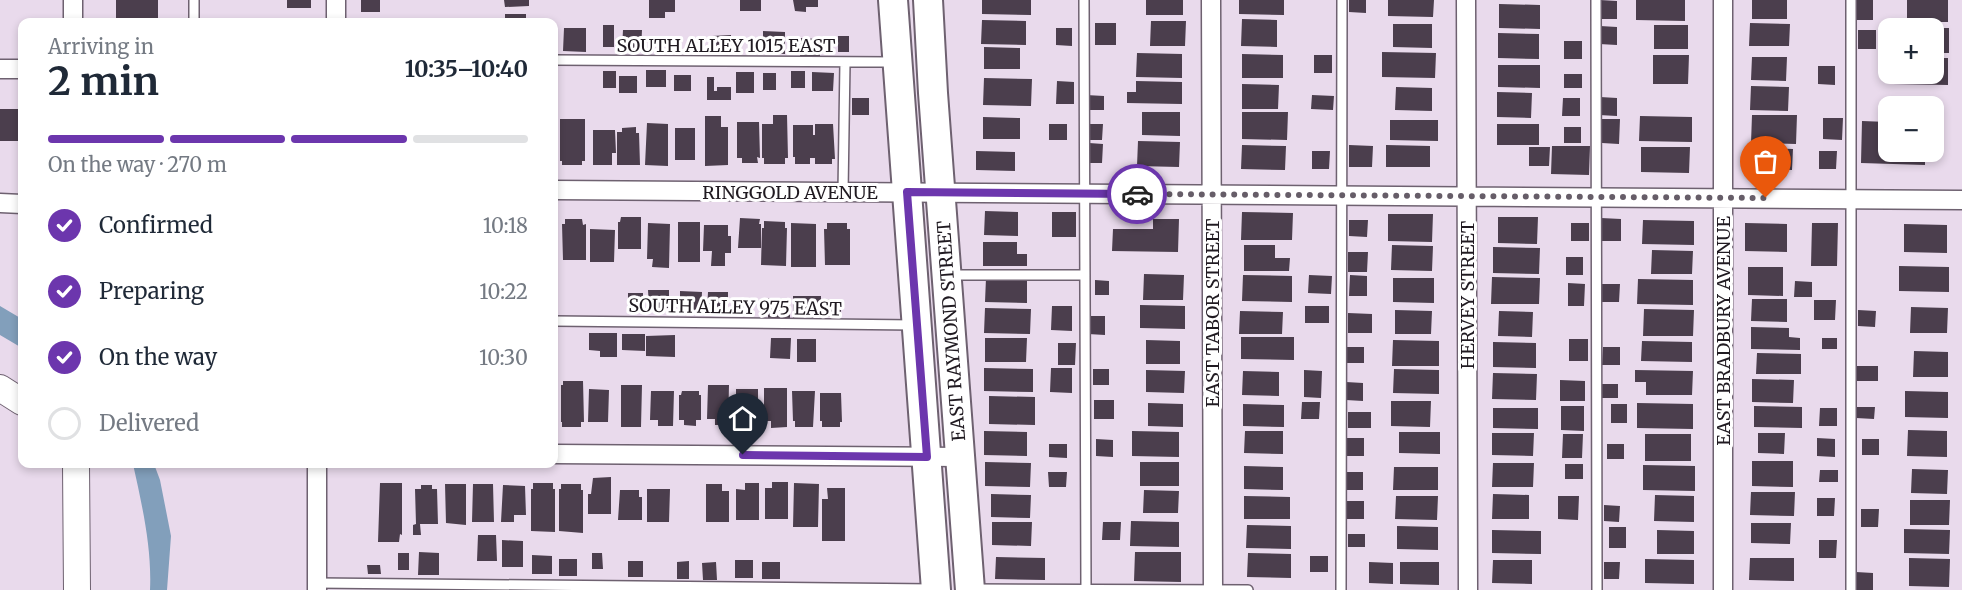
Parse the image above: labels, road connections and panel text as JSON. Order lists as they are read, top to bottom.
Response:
{
  "streets": {
    "main road": ["EAST RAYMOND STREET"],
    "street": [
      "RINGGOLD AVENUE",
      "HERVEY STREET",
      "EAST TABOR STREET",
      "EAST BRADBURY AVENUE"
    ],
    "lane": ["SOUTH ALLEY 1015 EAST", "SOUTH ALLEY 975 EAST"]
  },
  "crossings": [
    ["SOUTH ALLEY 1015 EAST", "EAST RAYMOND STREET"],
    ["RINGGOLD AVENUE", "HERVEY STREET"],
    ["RINGGOLD AVENUE", "EAST TABOR STREET"],
    ["RINGGOLD AVENUE", "EAST RAYMOND STREET"],
    ["RINGGOLD AVENUE", "EAST BRADBURY AVENUE"],
    ["SOUTH ALLEY 975 EAST", "EAST RAYMOND STREET"]
  ],
  "page": {
    "map_buttons": ["+", "−"],
    "heading": ["2 min", "Arriving in", "10:35–10:40"],
    "bar": "On the way · 270 m",
    "list": [
      ["Confirmed", "10:18"],
      ["Preparing", "10:22"],
      ["On the way", "10:30"],
      "Delivered"
    ]
  }
}
